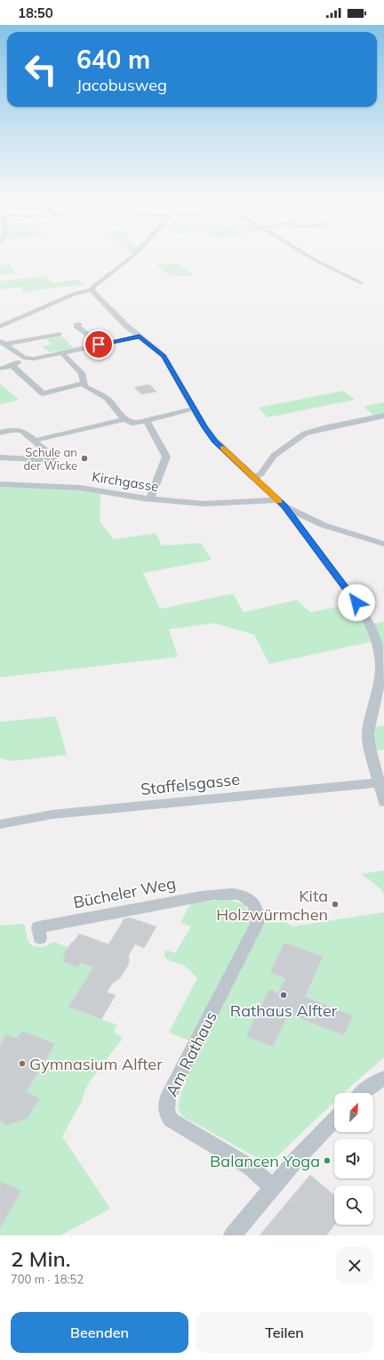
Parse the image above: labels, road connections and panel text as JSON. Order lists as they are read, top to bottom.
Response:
{
  "streets": {
    "street": [
      "Kirchgasse",
      "Staffelsgasse",
      "Bücheler Weg",
      "Am Rathaus"
    ]
  },
  "crossings": [
    ["Bücheler Weg", "Am Rathaus"]
  ],
  "places": [
    "Schule an der Wicke",
    "Kita Holzwürmchen",
    "Rathaus Alfter",
    "Gymnasium Alfter",
    "Balancen Yoga"
  ],
  "north": "top right",
  "page": {
    "status": "18:50",
    "turn": ["640 m", "Jacobusweg"],
    "heading": ["2 Min.", "700 m · 18:52"],
    "buttons": ["Beenden", "Teilen"]
  }
}
